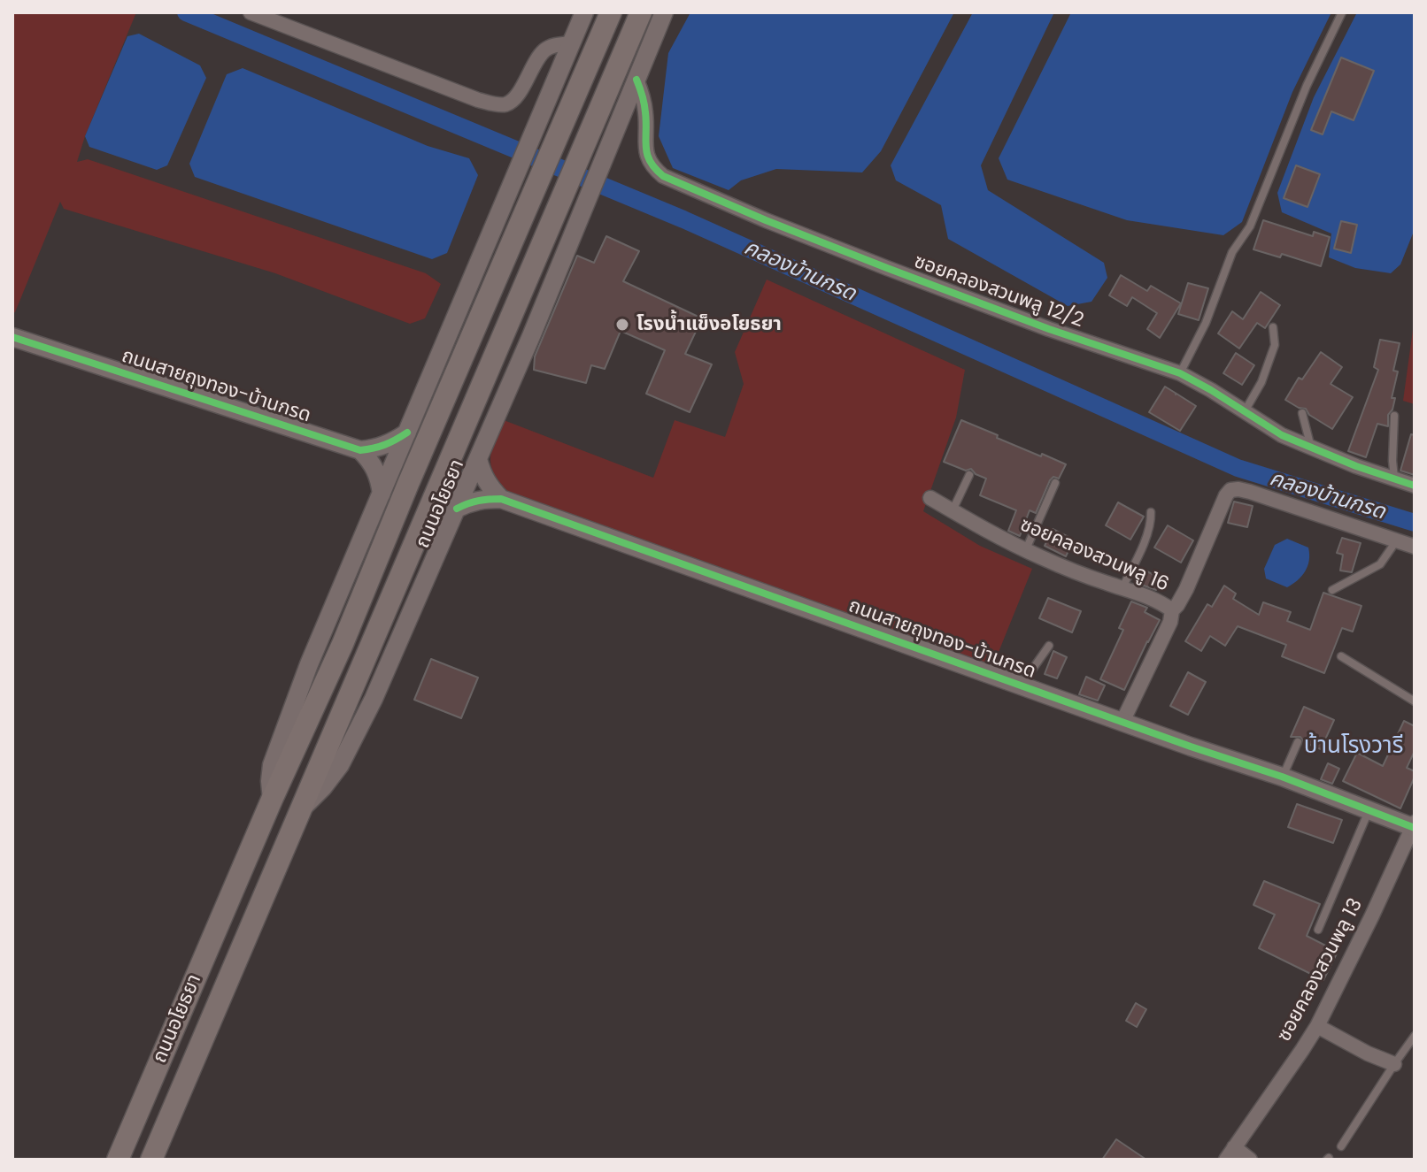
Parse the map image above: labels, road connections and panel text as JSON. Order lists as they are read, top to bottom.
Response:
{
  "streets": {
    "main road": ["ถนนอโยธยา"],
    "street": [
      "ซอยคลองสวนพลู 12/2",
      "ถนนสายถุงทอง-บ้านกรด",
      "ซอยคลองสวนพลู 16",
      "ซอยคลองสวนพลู 13"
    ]
  },
  "crossings": [
    ["ซอยคลองสวนพลู 12/2", "ถนนอโยธยา"],
    ["ถนนสายถุงทอง-บ้านกรด", "ถนนอโยธยา"],
    ["ถนนสายถุงทอง-บ้านกรด", "ซอยคลองสวนพลู 16"],
    ["ถนนสายถุงทอง-บ้านกรด", "ซอยคลองสวนพลู 13"]
  ],
  "districts": ["บ้านโรงวารี"],
  "water": ["คลองบ้านกรด"],
  "places": ["โรงน้ำแข็งอโยธยา"]
}
